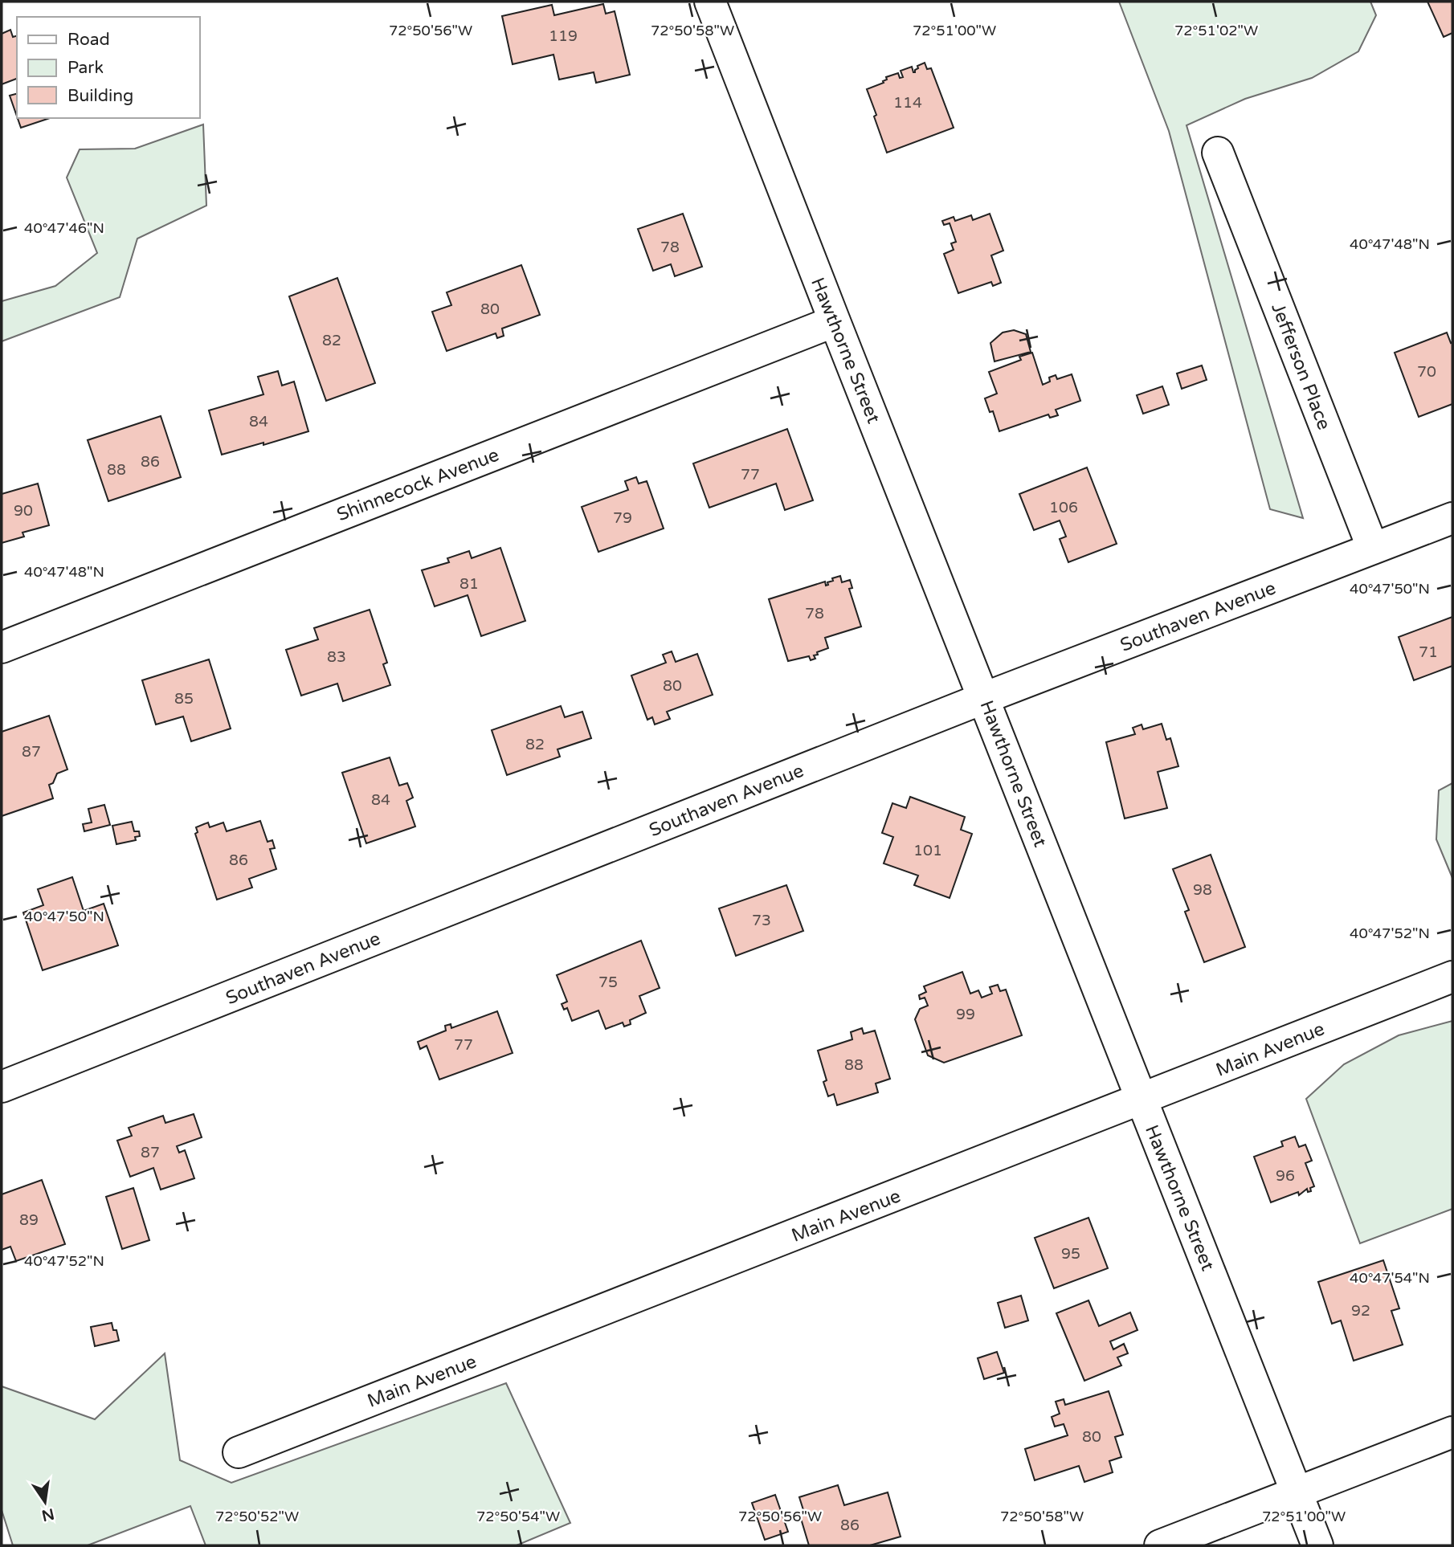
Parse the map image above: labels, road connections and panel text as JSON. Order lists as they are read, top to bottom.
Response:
{
  "streets": {
    "street": [
      "Hawthorne Street",
      "Jefferson Place",
      "Shinnecock Avenue",
      "Southaven Avenue",
      "Main Avenue"
    ]
  },
  "crossings": [
    ["Hawthorne Street", "Shinnecock Avenue"],
    ["Hawthorne Street", "Southaven Avenue"],
    ["Hawthorne Street", "Main Avenue"],
    ["Jefferson Place", "Southaven Avenue"]
  ],
  "house_numbers": [
    "119",
    "114",
    "78",
    "80",
    "82",
    "70",
    "84",
    "86",
    "88",
    "77",
    "106",
    "90",
    "79",
    "81",
    "78",
    "71",
    "83",
    "80",
    "85",
    "82",
    "87",
    "84",
    "101",
    "86",
    "98",
    "73",
    "75",
    "99",
    "77",
    "88",
    "87",
    "96",
    "89",
    "95",
    "92",
    "80",
    "86"
  ],
  "legend": ["Road", "Park", "Building"],
  "north": "bottom",
  "coordinates": [
    "72°50'56\"W",
    "72°50'58\"W",
    "72°51'00\"W",
    "72°51'02\"W",
    "40°47'46\"N",
    "40°47'48\"N",
    "40°47'50\"N",
    "40°47'52\"N",
    "40°47'54\"N",
    "72°50'52\"W",
    "72°50'54\"W"
  ]
}
